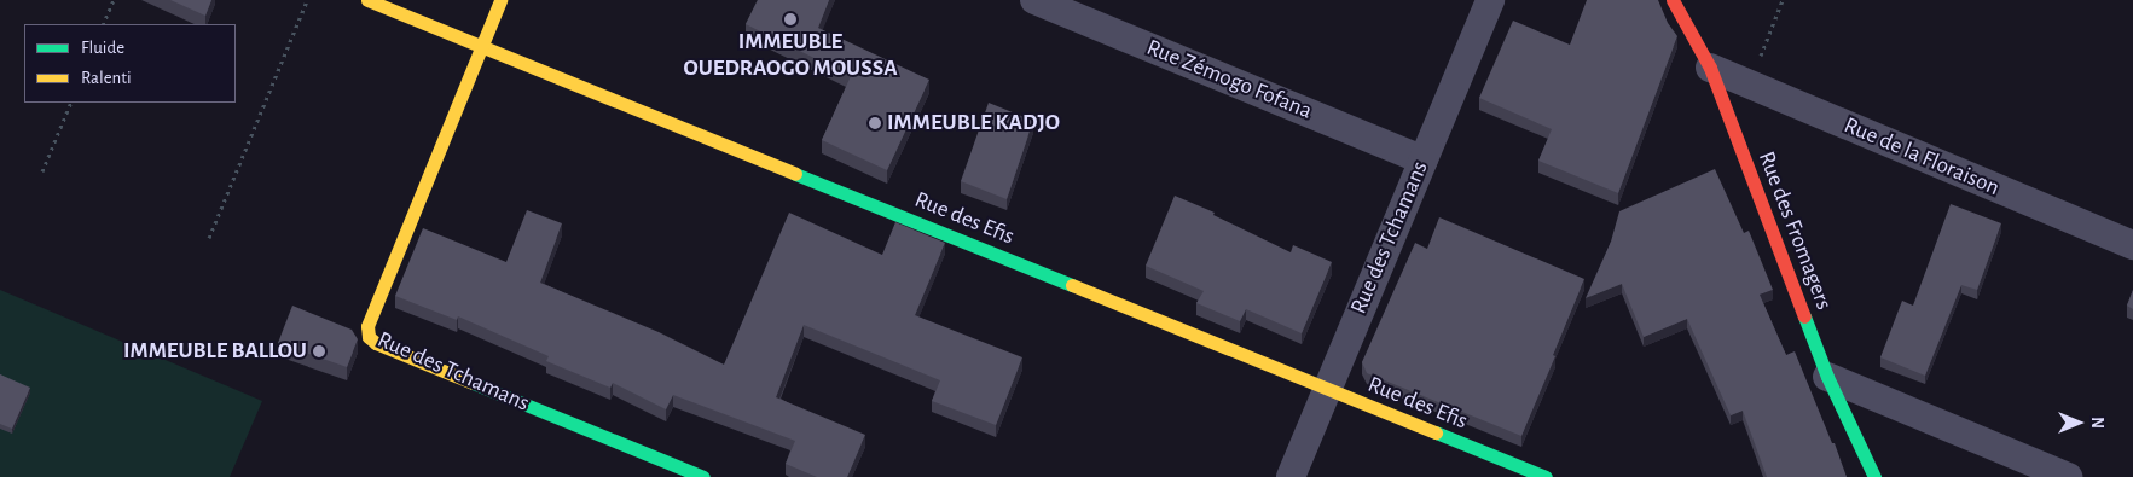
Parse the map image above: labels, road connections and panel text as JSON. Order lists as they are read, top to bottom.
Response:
{
  "streets": {
    "street": [
      "Rue Zémogo Fofana",
      "Rue de la Floraison",
      "Rue des Efis",
      "Rue des Fromagers",
      "Rue des Tchamans"
    ]
  },
  "crossings": [
    ["Rue Zémogo Fofana", "Rue des Tchamans"],
    ["Rue de la Floraison", "Rue des Fromagers"],
    ["Rue des Efis", "Rue des Tchamans"]
  ],
  "places": ["IMMEUBLE OUEDRAOGO MOUSSA", "IMMEUBLE KADJO", "IMMEUBLE BALLOU"],
  "legend": ["Fluide", "Ralenti"],
  "north": "right"
}
